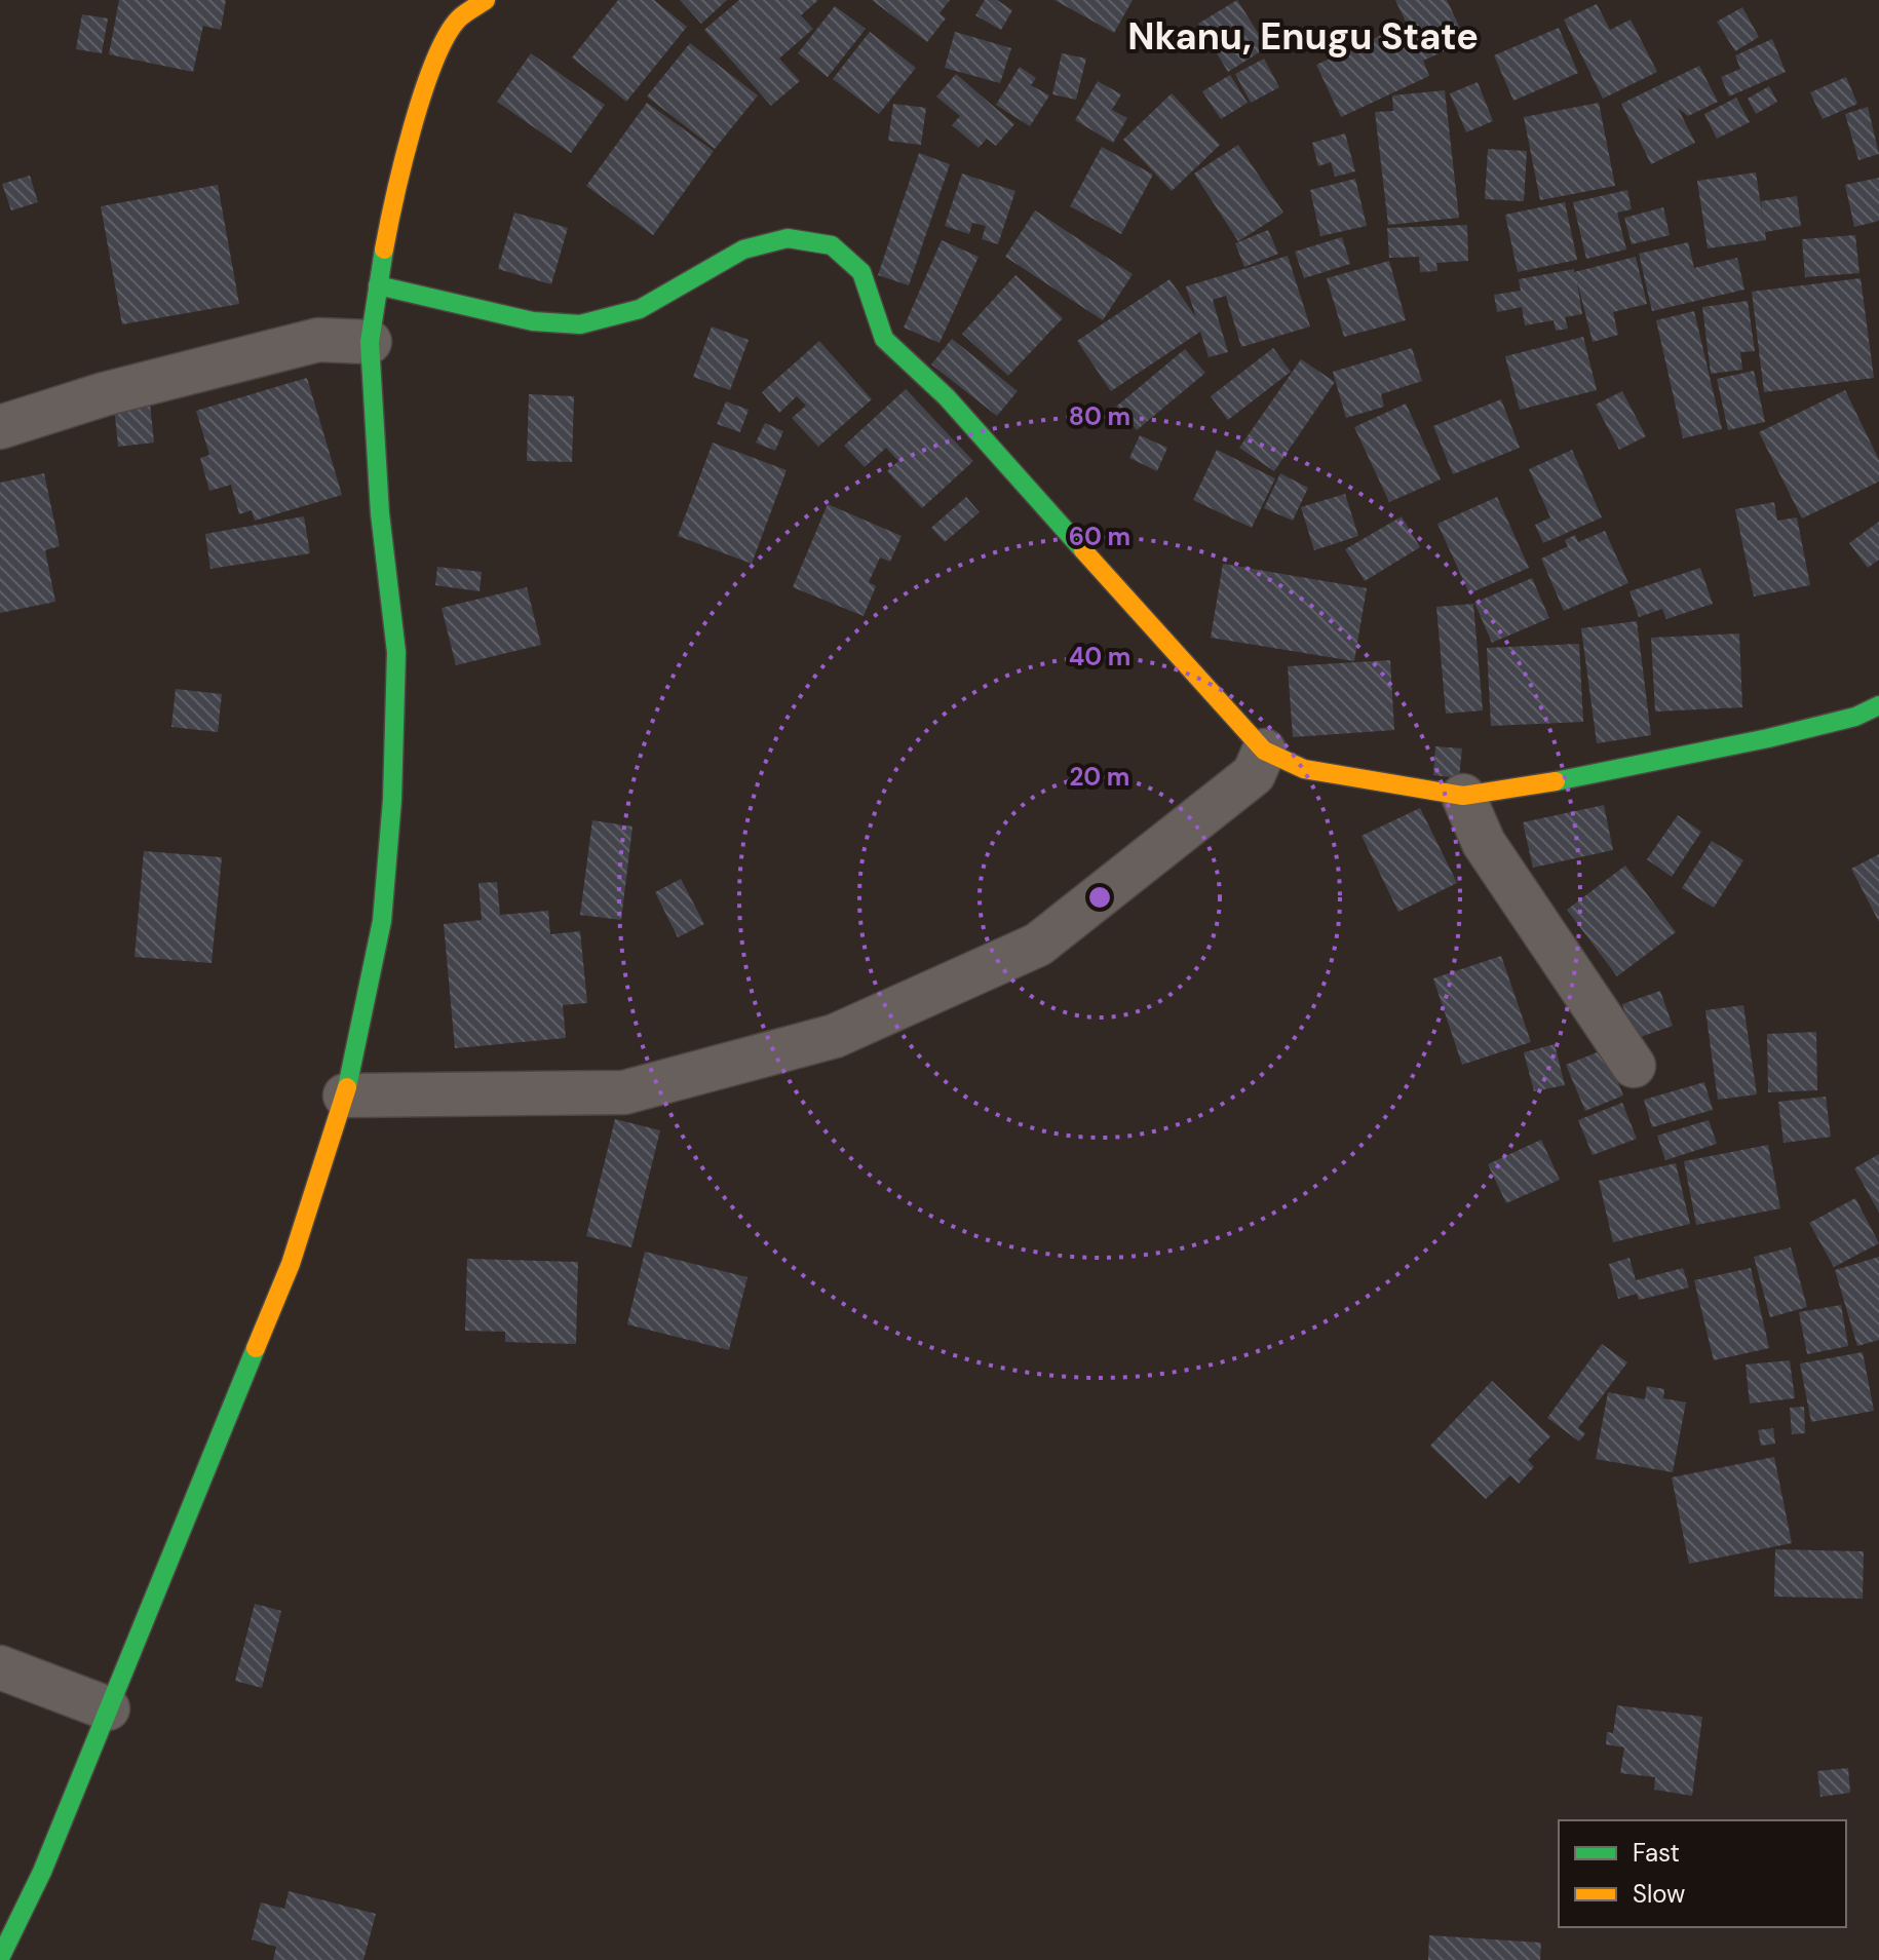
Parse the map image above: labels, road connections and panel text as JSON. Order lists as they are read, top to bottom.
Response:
{
  "districts": ["Nkanu, Enugu State"],
  "legend": ["Fast", "Slow"],
  "rings": [
    "80 m",
    "60 m",
    "40 m",
    "20 m"
  ]
}
